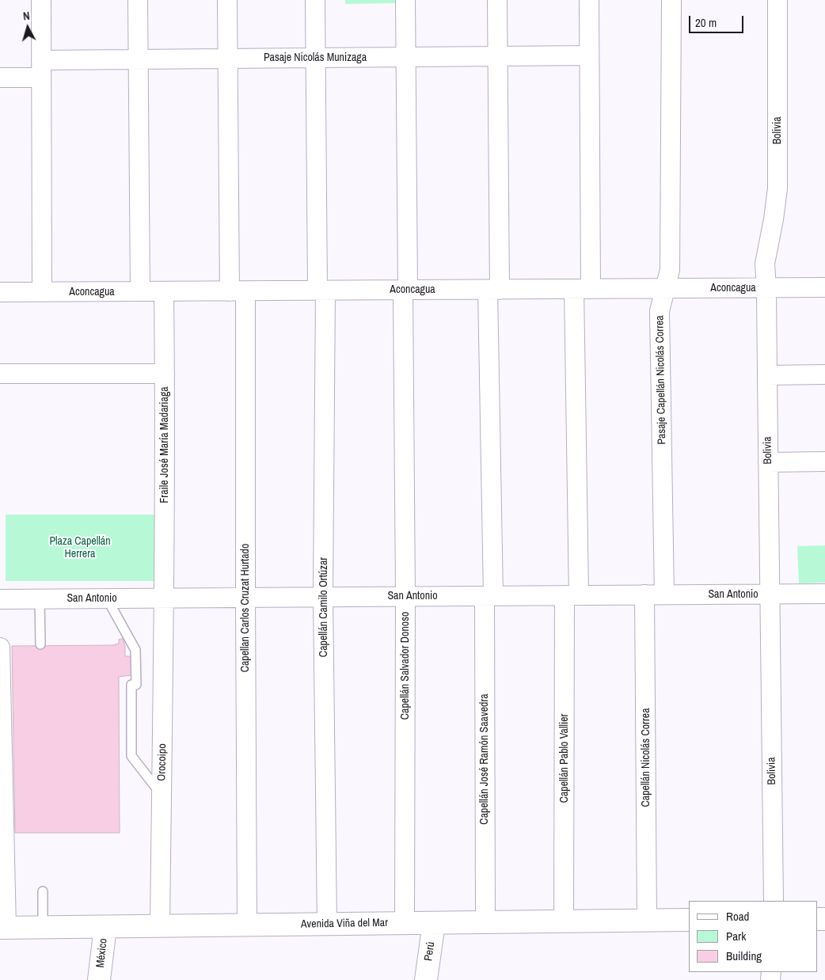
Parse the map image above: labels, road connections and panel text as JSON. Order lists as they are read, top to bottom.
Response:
{
  "streets": {
    "main road": ["Avenida Viña del Mar", "Perú", "México"],
    "street": [
      "Pasaje Nicolás Munizaga",
      "Bolivia",
      "Aconcagua",
      "Pasaje Capellán Nicolás Correa",
      "Fraile José María Madariaga",
      "San Antonio",
      "Capellán Camilo Ortúzar",
      "Capellan Carlos Cruzat Hurtado",
      "Capellán Salvador Donoso",
      "Capellán Nicolás Correa",
      "Capellán Pablo Vallier",
      "Capellán José Ramón Saavedra",
      "Orocoipo"
    ]
  },
  "crossings": [
    ["Pasaje Nicolás Munizaga", "Capellán Camilo Ortúzar"],
    ["Pasaje Nicolás Munizaga", "Capellan Carlos Cruzat Hurtado"],
    ["Pasaje Nicolás Munizaga", "Capellán Salvador Donoso"],
    ["Pasaje Nicolás Munizaga", "Capellán Pablo Vallier"],
    ["Pasaje Nicolás Munizaga", "Capellán José Ramón Saavedra"],
    ["Bolivia", "Aconcagua"],
    ["Bolivia", "San Antonio"],
    ["Aconcagua", "Pasaje Capellán Nicolás Correa"],
    ["Aconcagua", "Fraile José María Madariaga"],
    ["Aconcagua", "Capellán Camilo Ortúzar"],
    ["Aconcagua", "Capellan Carlos Cruzat Hurtado"],
    ["Aconcagua", "Capellán Salvador Donoso"],
    ["Aconcagua", "Capellán Pablo Vallier"],
    ["Aconcagua", "Capellán José Ramón Saavedra"],
    ["Pasaje Capellán Nicolás Correa", "San Antonio"],
    ["Fraile José María Madariaga", "San Antonio"],
    ["Fraile José María Madariaga", "Orocoipo"],
    ["San Antonio", "Capellán Camilo Ortúzar"],
    ["San Antonio", "Capellan Carlos Cruzat Hurtado"],
    ["San Antonio", "Capellán Salvador Donoso"],
    ["San Antonio", "Capellán Nicolás Correa"],
    ["San Antonio", "Capellán Pablo Vallier"],
    ["San Antonio", "Capellán José Ramón Saavedra"],
    ["San Antonio", "Orocoipo"],
    ["Capellán Camilo Ortúzar", "Avenida Viña del Mar"],
    ["Capellan Carlos Cruzat Hurtado", "Avenida Viña del Mar"],
    ["Capellán Salvador Donoso", "Avenida Viña del Mar"],
    ["Capellán Nicolás Correa", "Avenida Viña del Mar"],
    ["Capellán Pablo Vallier", "Avenida Viña del Mar"],
    ["Capellán José Ramón Saavedra", "Avenida Viña del Mar"],
    ["Orocoipo", "Avenida Viña del Mar"],
    ["Avenida Viña del Mar", "Perú"],
    ["Avenida Viña del Mar", "México"]
  ],
  "parks": ["Plaza Capellán Herrera"],
  "legend": ["Road", "Park", "Building"],
  "scale_bar": "20 m",
  "north": "top"
}
